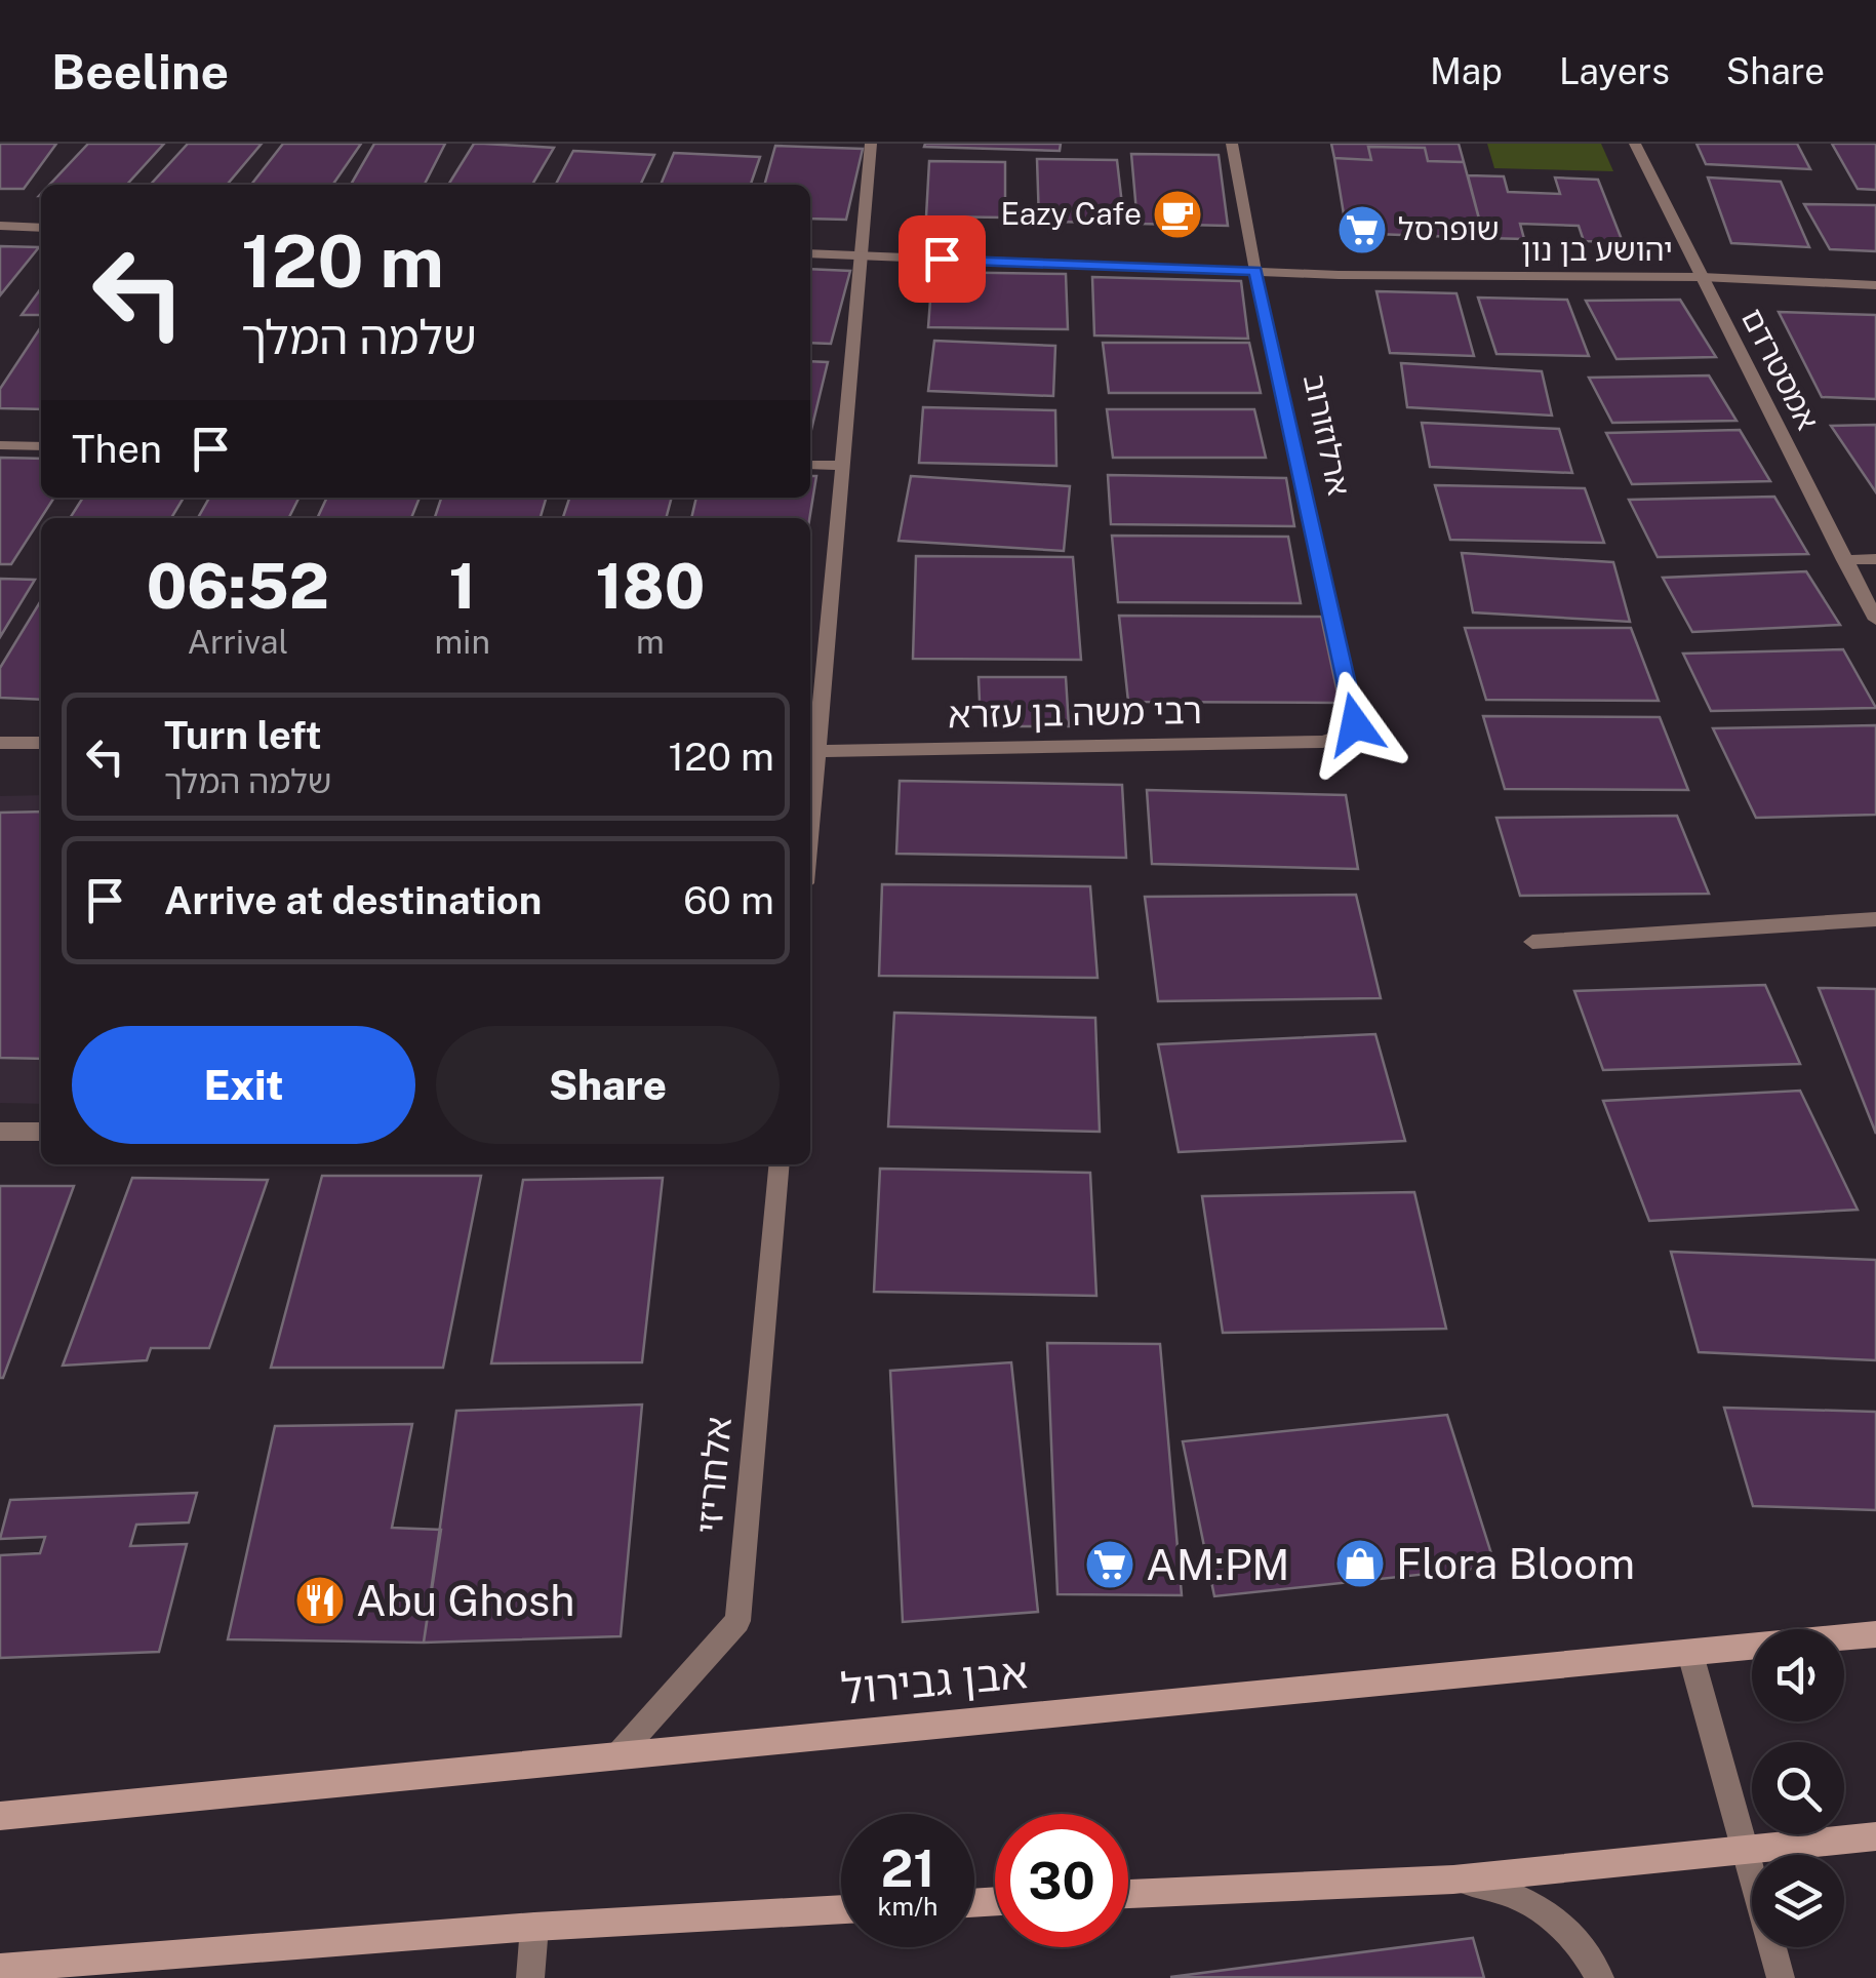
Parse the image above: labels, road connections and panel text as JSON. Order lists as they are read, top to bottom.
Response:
{
  "streets": {
    "main road": ["אבן גבירול"],
    "street": [
      "יהושע בן נון",
      "אמסטרדם",
      "ארלוזורוב",
      "רבי משה בן עזרא",
      "אלחריזי"
    ]
  },
  "crossings": [
    ["יהושע בן נון", "אמסטרדם"],
    ["יהושע בן נון", "ארלוזורוב"],
    ["ארלוזורוב", "רבי משה בן עזרא"],
    ["אלחריזי", "אבן גבירול"]
  ],
  "places": {
    "cafe": ["Eazy Cafe"],
    "supermarket": ["שופרסל", "AM:PM"],
    "shop": ["Flora Bloom"],
    "restaurant": ["Abu Ghosh"]
  },
  "page": {
    "header": "Beeline",
    "nav": ["Map", "Layers", "Share"],
    "turn": ["120 m", "שלמה המלך"],
    "then": "Then",
    "eta": [
      "06:52",
      "Arrival",
      "1",
      "min",
      "180",
      "m"
    ],
    "list": [
      {
        "name": "Turn left",
        "note": "שלמה המלך",
        "value": "120 m"
      },
      {
        "name": "Arrive at destination",
        "value": "60 m"
      }
    ],
    "buttons": ["Exit", "Share"],
    "speed": "21 km/h",
    "limit": "30"
  }
}
